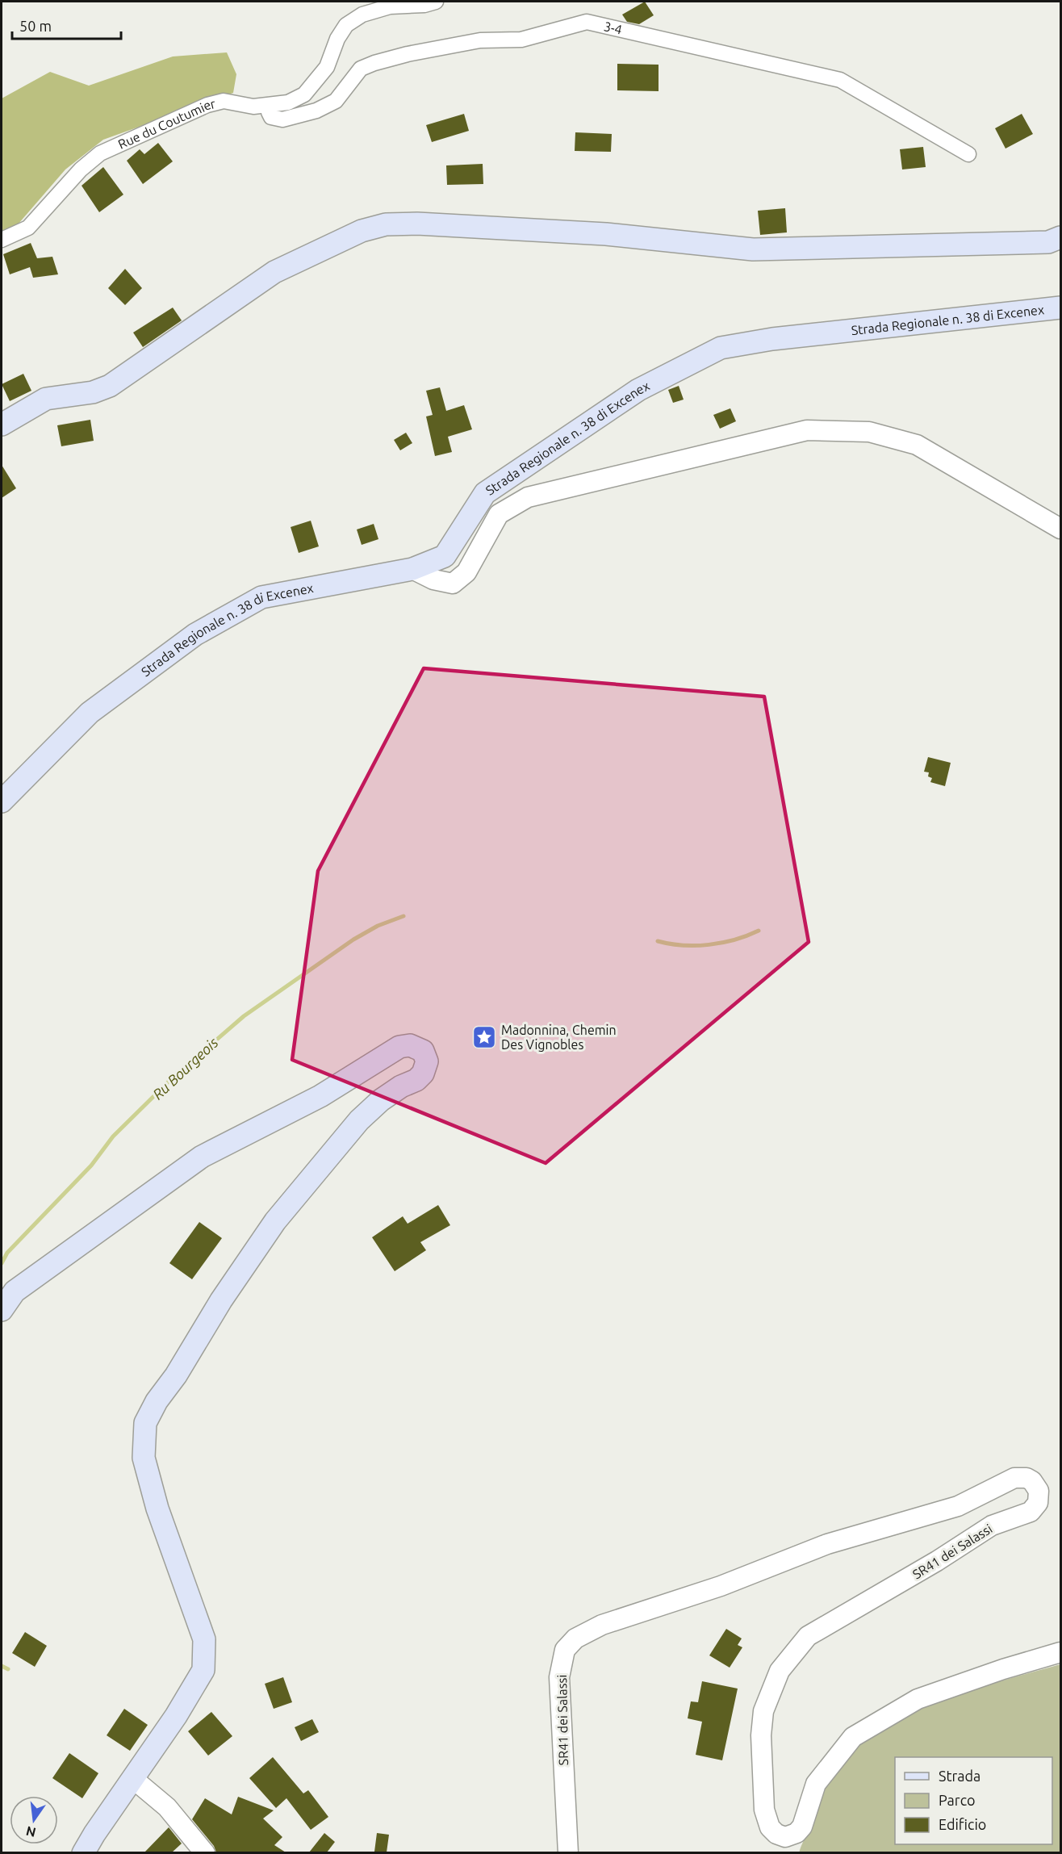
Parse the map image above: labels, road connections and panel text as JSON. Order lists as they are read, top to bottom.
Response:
{
  "streets": {
    "main road": ["Strada Regionale n. 38 di Excenex"],
    "street": ["3-4", "Rue du Coutumier", "SR41 dei Salassi"]
  },
  "crossings": [
    ["3-4", "Rue du Coutumier"]
  ],
  "water": ["Ru Bourgeois"],
  "places": {
    "place": ["Madonnina, Chemin Des Vignobles"]
  },
  "legend": ["Strada", "Parco", "Edificio"],
  "scale_bar": "50 m",
  "north": "bottom"
}
